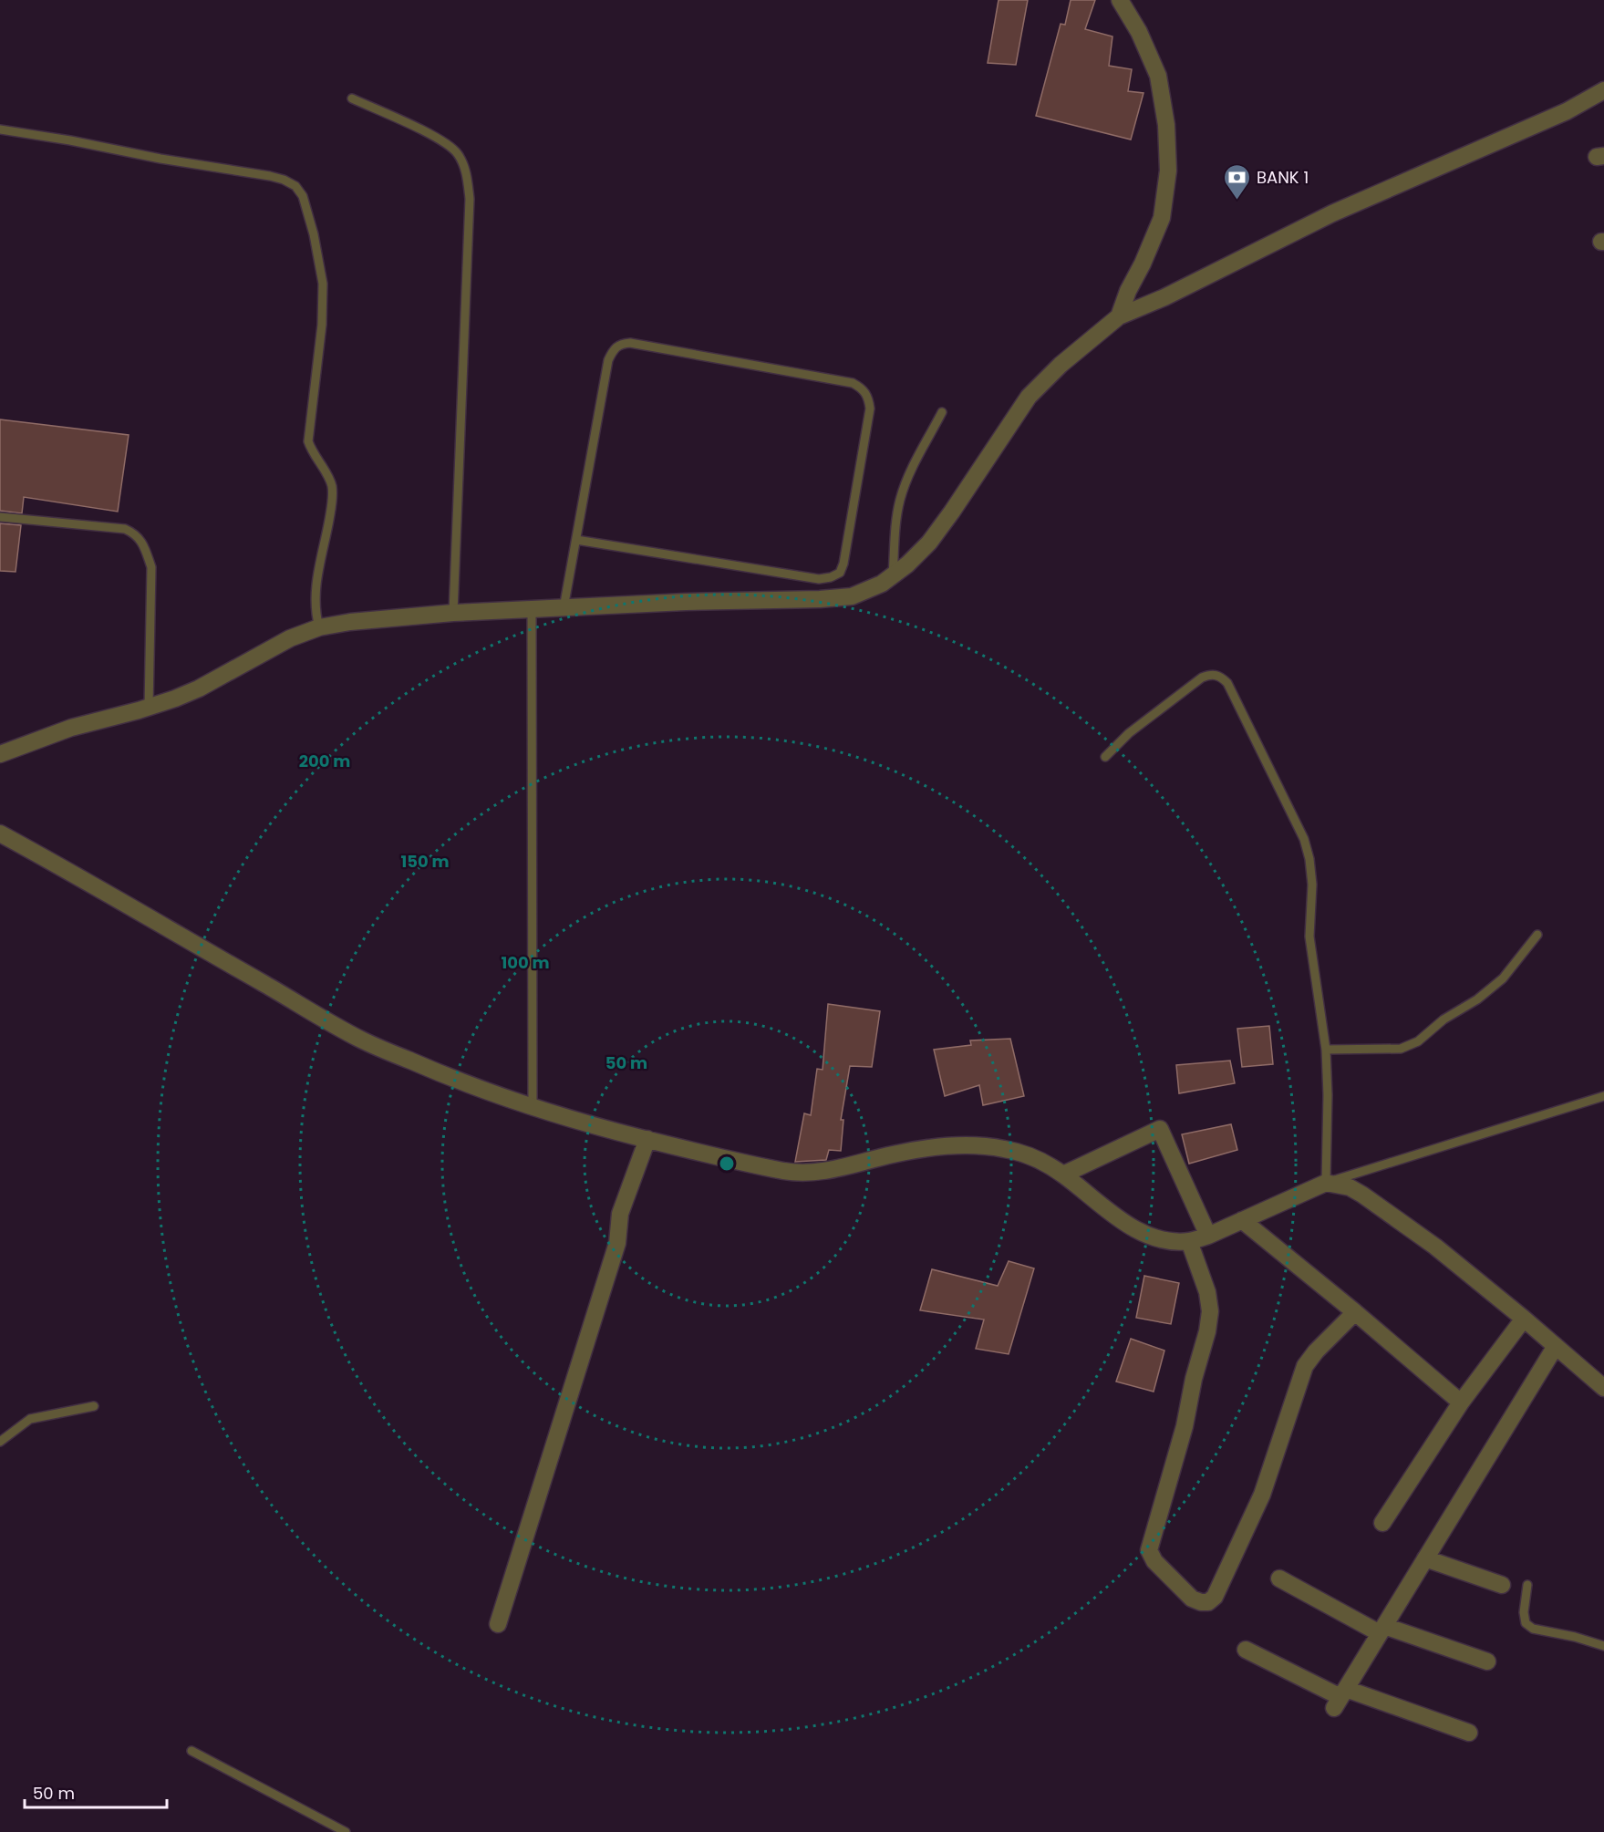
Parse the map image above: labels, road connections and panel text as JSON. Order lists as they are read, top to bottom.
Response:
{
  "places": {
    "bank": ["BANK 1"]
  },
  "scale_bar": "50 m",
  "rings": [
    "200 m",
    "150 m",
    "100 m",
    "50 m"
  ]
}
